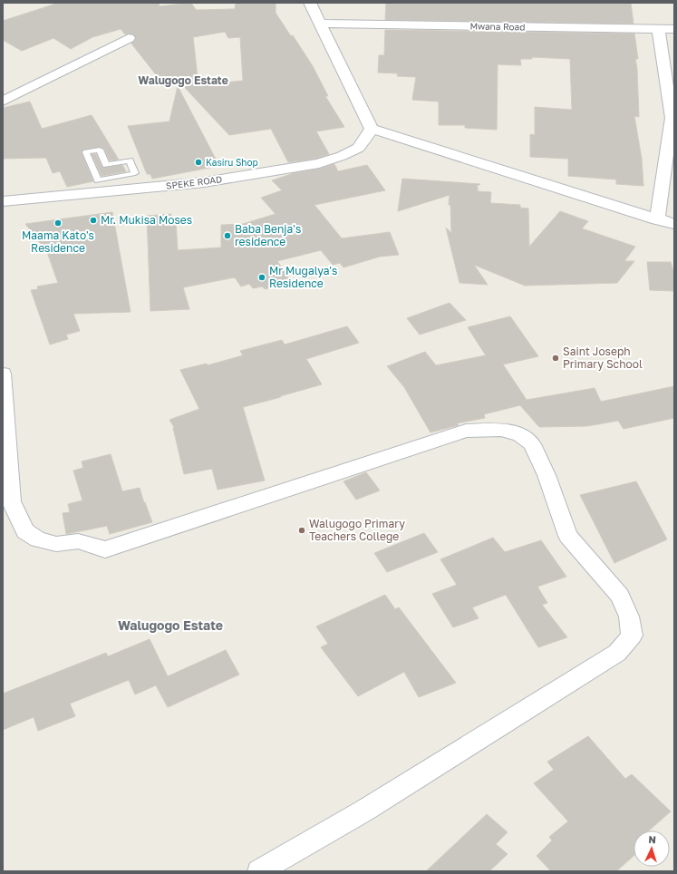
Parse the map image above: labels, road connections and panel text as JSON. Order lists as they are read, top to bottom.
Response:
{
  "streets": {
    "street": ["Mwana Road", "SPEKE ROAD"]
  },
  "districts": ["Walugogo Estate", "Walugogo Estate"],
  "places": [
    "Kasiru Shop",
    "Mr. Mukisa Moses",
    "Maama Kato's Residence",
    "Baba Benja's residence",
    "Mr Mugalya's Residence",
    "Saint Joseph Primary School",
    "Walugogo Primary Teachers College"
  ],
  "north": "top"
}
